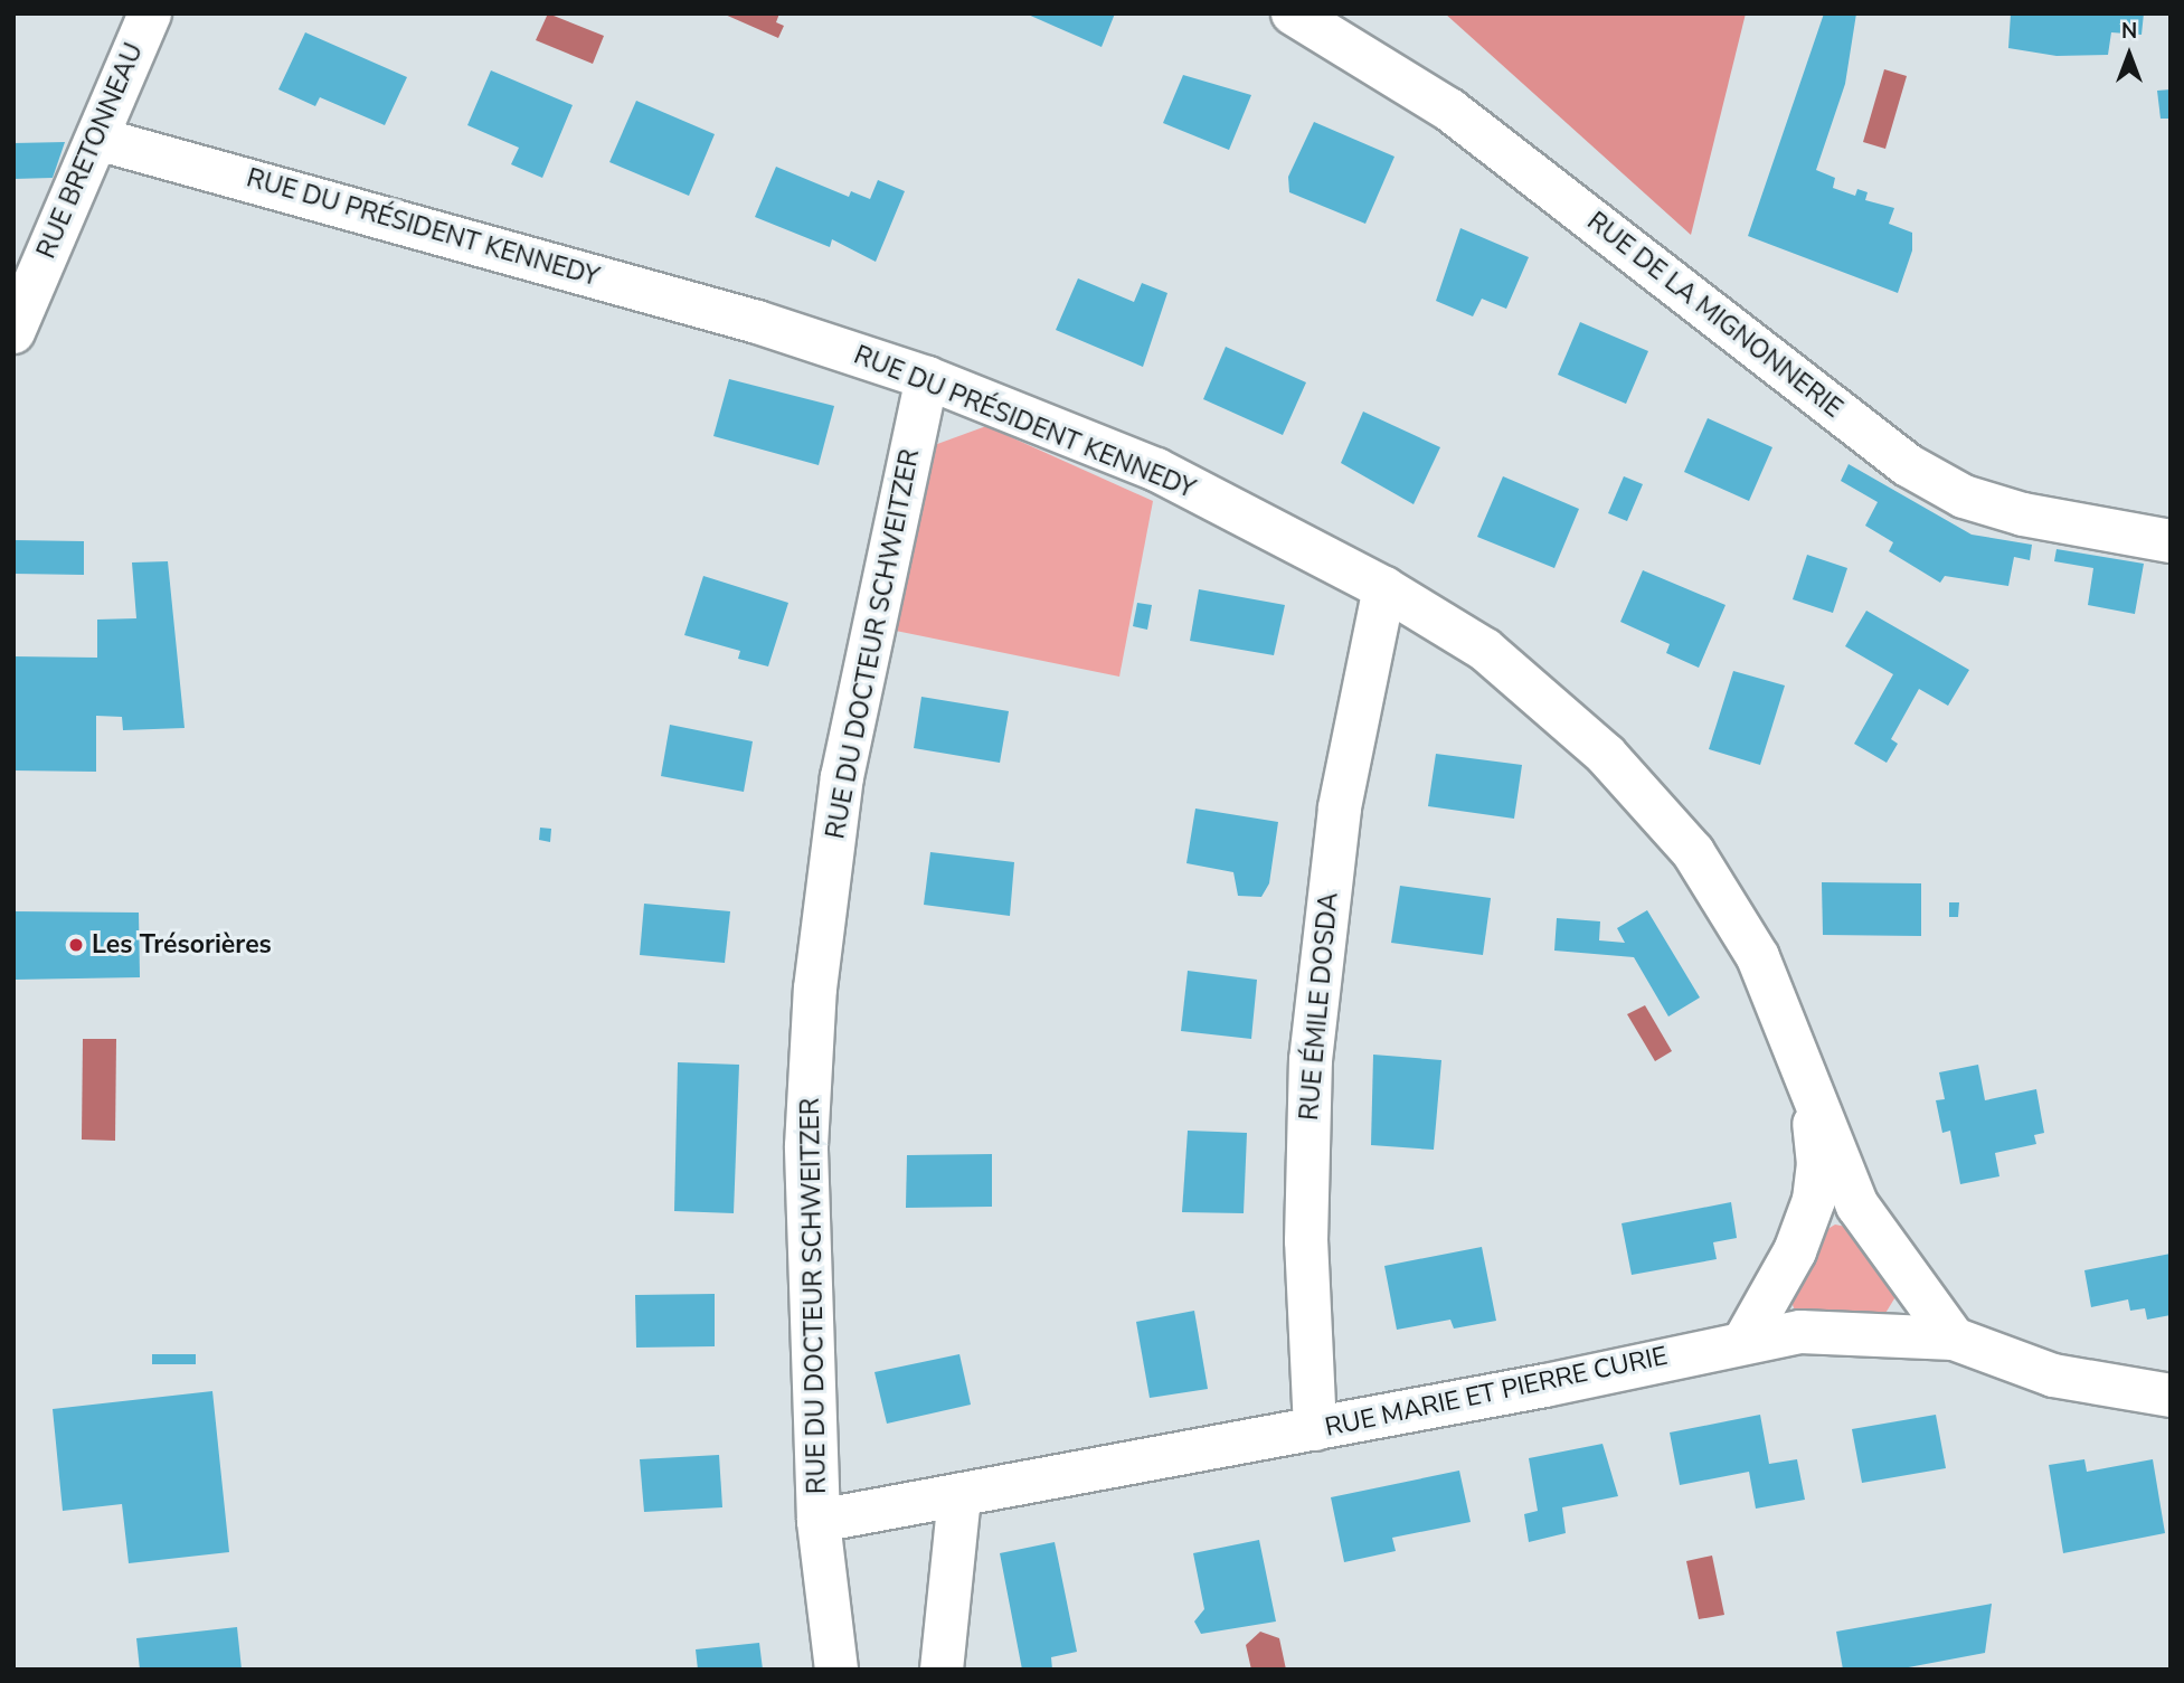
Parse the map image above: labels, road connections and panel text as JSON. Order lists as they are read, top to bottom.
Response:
{
  "streets": {
    "street": [
      "RUE BRETONNEAU",
      "RUE DU PRÉSIDENT KENNEDY",
      "RUE DE LA MIGNONNERIE",
      "RUE DU DOCTEUR SCHWEITZER",
      "RUE ÉMILE DOSDA",
      "RUE MARIE ET PIERRE CURIE"
    ]
  },
  "crossings": [
    ["RUE BRETONNEAU", "RUE DU PRÉSIDENT KENNEDY"],
    ["RUE DU PRÉSIDENT KENNEDY", "RUE DU DOCTEUR SCHWEITZER"],
    ["RUE DU PRÉSIDENT KENNEDY", "RUE ÉMILE DOSDA"],
    ["RUE DU PRÉSIDENT KENNEDY", "RUE MARIE ET PIERRE CURIE"],
    ["RUE DU DOCTEUR SCHWEITZER", "RUE MARIE ET PIERRE CURIE"],
    ["RUE ÉMILE DOSDA", "RUE MARIE ET PIERRE CURIE"]
  ],
  "places": ["Les Trésorières"],
  "north": "top"
}
